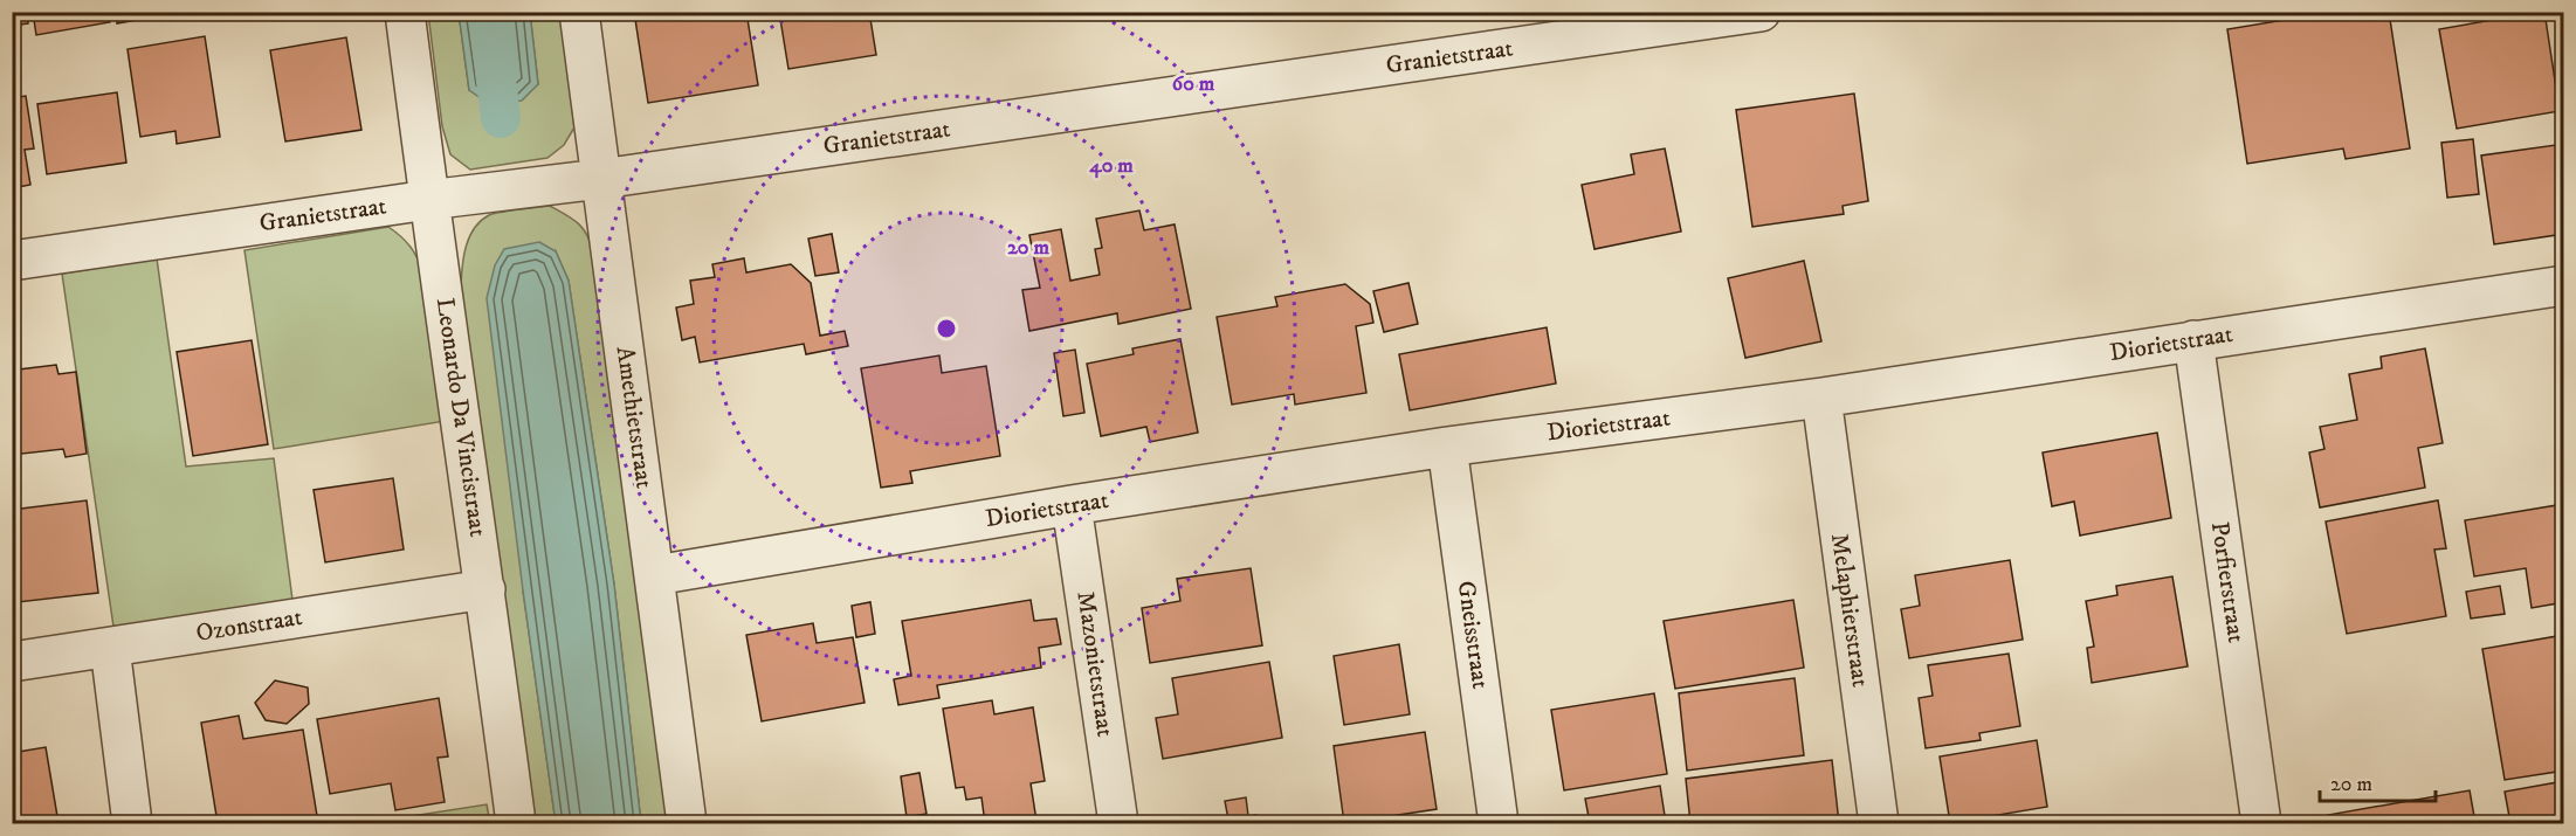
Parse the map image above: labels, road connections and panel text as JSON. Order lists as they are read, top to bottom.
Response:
{
  "streets": {
    "street": [
      "Granietstraat",
      "Diorietstraat",
      "Leonardo Da Vincistraat",
      "Amethietstraat",
      "Porfierstraat",
      "Melaphierstraat",
      "Ozonstraat",
      "Gneisstraat",
      "Mazonietstraat"
    ]
  },
  "crossings": [
    ["Granietstraat", "Leonardo Da Vincistraat"],
    ["Granietstraat", "Amethietstraat"],
    ["Diorietstraat", "Amethietstraat"],
    ["Diorietstraat", "Porfierstraat"],
    ["Diorietstraat", "Melaphierstraat"],
    ["Diorietstraat", "Gneisstraat"],
    ["Diorietstraat", "Mazonietstraat"],
    ["Leonardo Da Vincistraat", "Ozonstraat"]
  ],
  "scale_bar": "20 m",
  "rings": ["60 m", "40 m", "20 m"]
}
